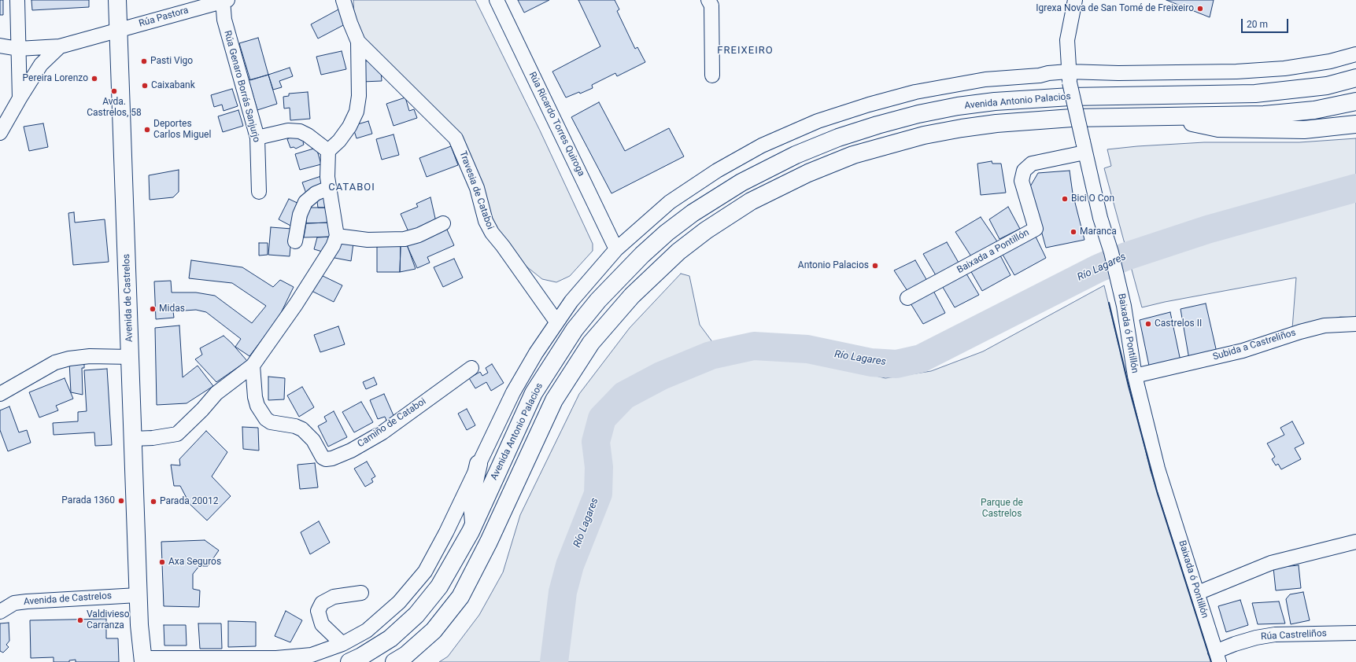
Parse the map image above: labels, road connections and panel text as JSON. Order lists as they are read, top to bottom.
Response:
{
  "streets": {
    "main road": ["Avenida Antonio Palacios", "Avenida de Castrelos"],
    "street": [
      "Rúa Pastora",
      "Rúa Genaro Borrás Sanjurjo",
      "Rúa Ricardo Torres Quiroga",
      "Travesia de Cataboi",
      "Baixada a Pontillón",
      "Baixada ó Pontillón",
      "Subida a Castreliños",
      "Camiño de Cataboi",
      "Rúa Castreliños"
    ]
  },
  "crossings": [
    ["Rúa Pastora", "Rúa Genaro Borrás Sanjurjo"],
    ["Rúa Pastora", "Avenida de Castrelos"],
    ["Baixada a Pontillón", "Baixada ó Pontillón"],
    ["Baixada ó Pontillón", "Subida a Castreliños"],
    ["Baixada ó Pontillón", "Rúa Castreliños"]
  ],
  "districts": ["FREIXEIRO", "CATABOI"],
  "water": ["Río Lagares"],
  "parks": ["Parque de Castrelos"],
  "places": [
    "Igrexa Nova de San Tomé de Freixeiro",
    "Pasti Vigo",
    "Pereira Lorenzo",
    "Caixabank",
    "Avda. Castrelos, 58",
    "Deportes Carlos Miguel",
    "Bici O Con",
    "Maranca",
    "Antonio Palacios",
    "Midas",
    "Castrelos II",
    "Parada 1360",
    "Parada 20012",
    "Axa Seguros",
    "Valdivieso Carranza"
  ],
  "scale_bar": "20 m"
}
